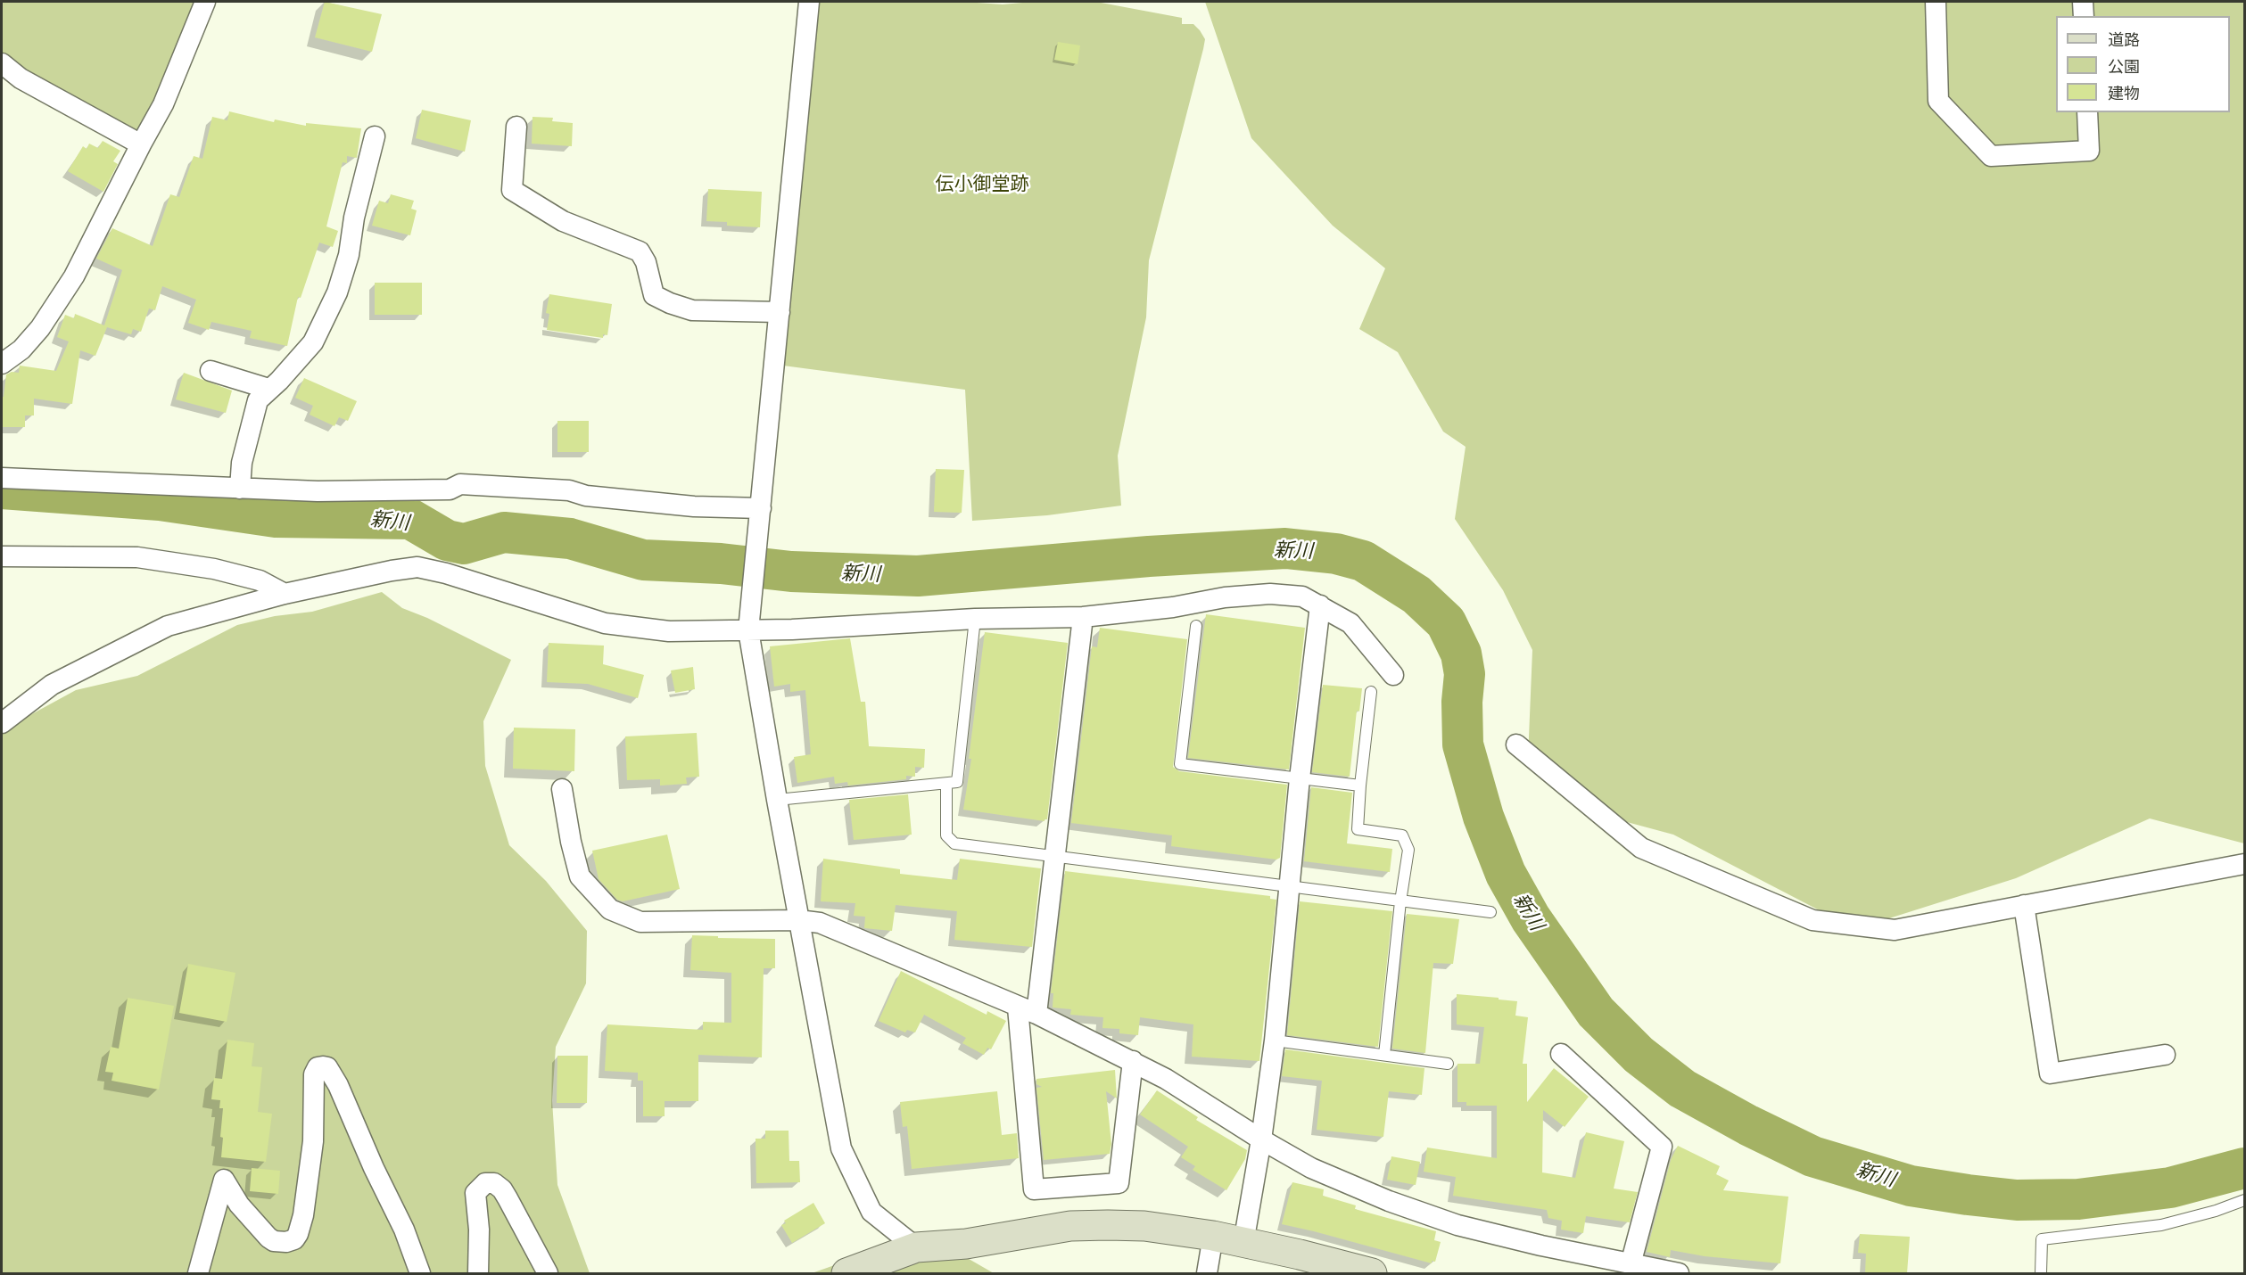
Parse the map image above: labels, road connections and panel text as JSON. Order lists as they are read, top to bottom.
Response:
{
  "water": ["新川"],
  "parks": ["伝小御堂跡"],
  "legend": ["道路", "公園", "建物"]
}
